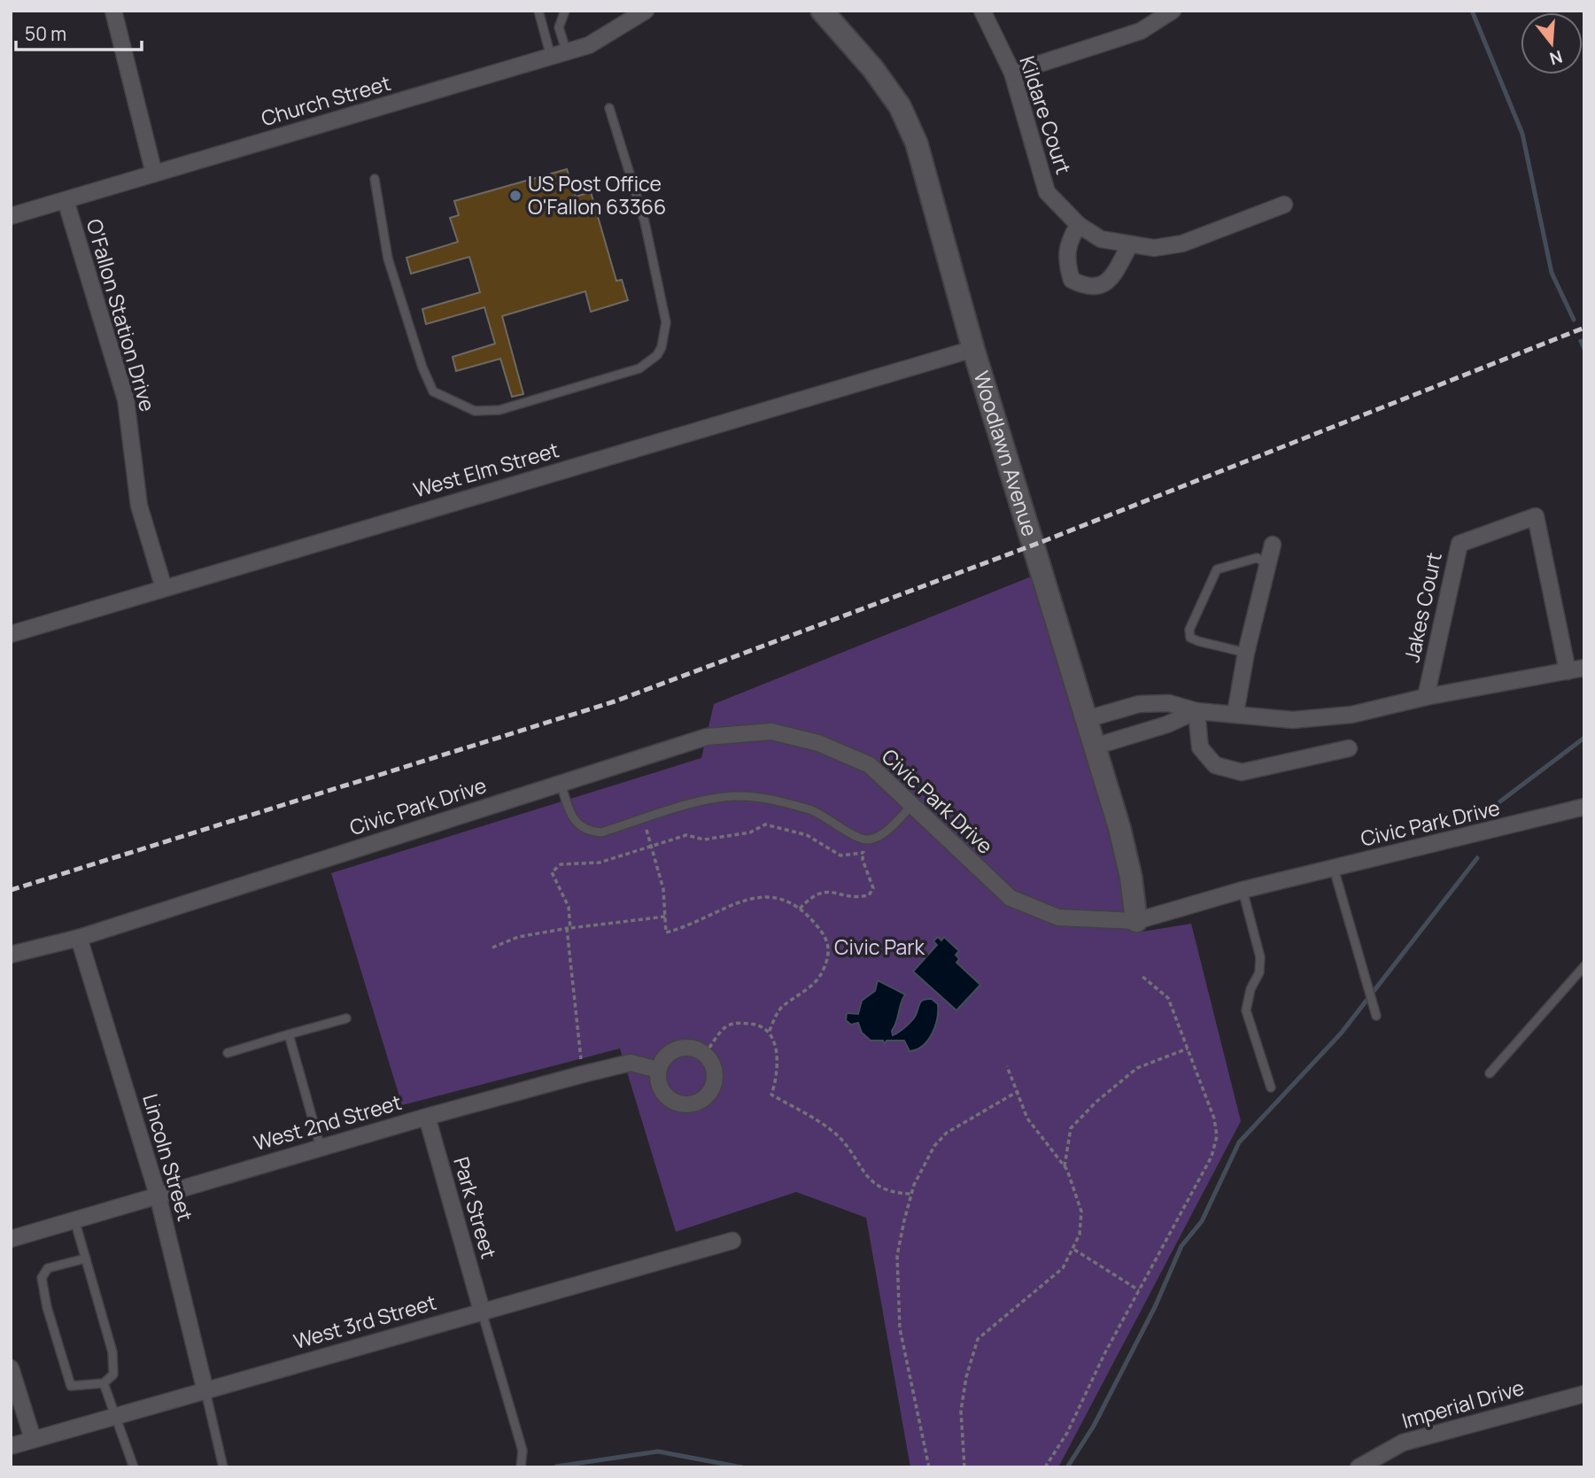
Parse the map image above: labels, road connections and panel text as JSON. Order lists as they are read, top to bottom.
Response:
{
  "streets": {
    "street": [
      "Church Street",
      "Kildare Court",
      "O'Fallon Station Drive",
      "Woodlawn Avenue",
      "West Elm Street",
      "Jakes Court",
      "Civic Park Drive",
      "West 2nd Street",
      "Lincoln Street",
      "Park Street",
      "West 3rd Street",
      "Imperial Drive"
    ]
  },
  "crossings": [
    ["Church Street", "O'Fallon Station Drive"],
    ["O'Fallon Station Drive", "West Elm Street"],
    ["Woodlawn Avenue", "West Elm Street"],
    ["Woodlawn Avenue", "Civic Park Drive"],
    ["Civic Park Drive", "Lincoln Street"],
    ["West 2nd Street", "Lincoln Street"],
    ["West 2nd Street", "Park Street"],
    ["Lincoln Street", "West 3rd Street"],
    ["Park Street", "West 3rd Street"]
  ],
  "parks": ["Civic Park"],
  "places": ["US Post Office O'Fallon 63366"],
  "scale_bar": "50 m",
  "north": "bottom"
}
